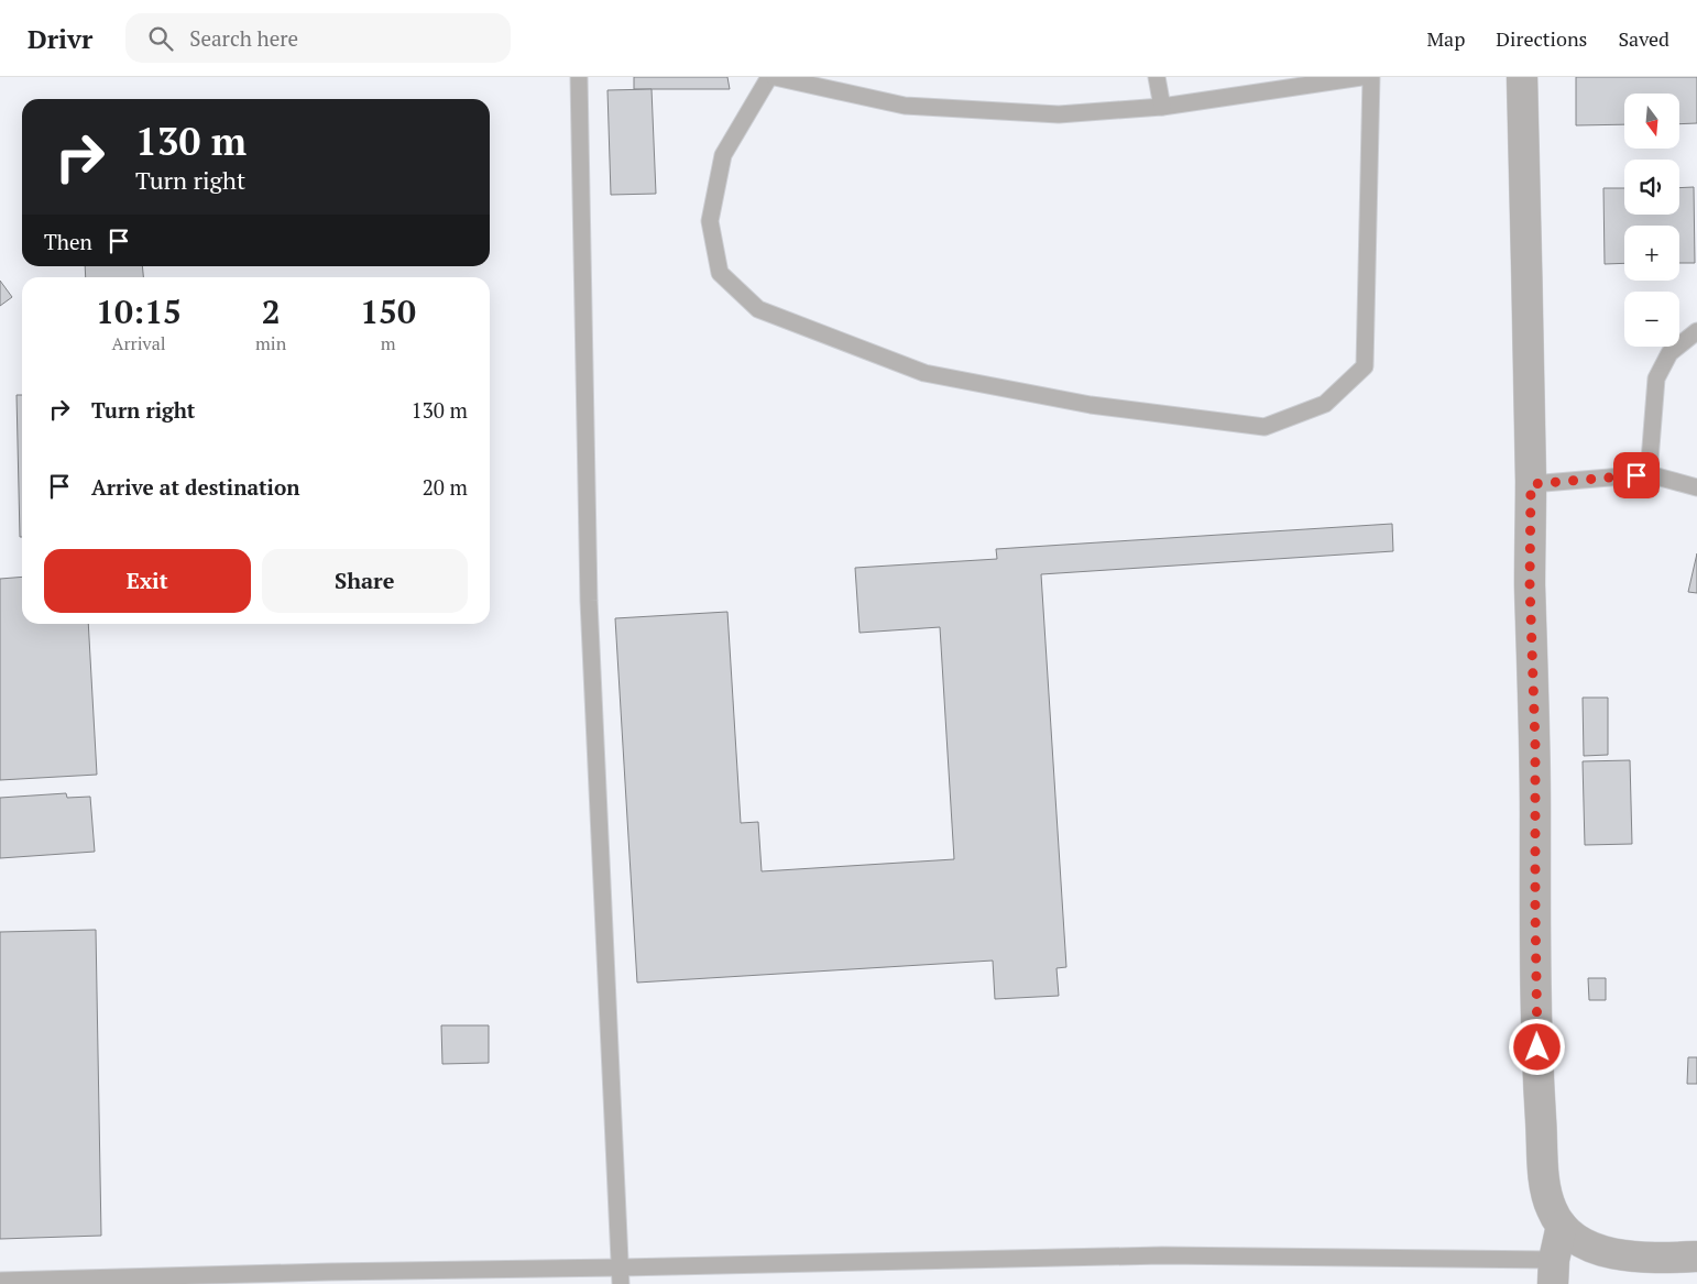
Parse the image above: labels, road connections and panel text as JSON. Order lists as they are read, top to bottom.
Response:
{
  "north": "bottom",
  "page": {
    "header": "Drivr",
    "search": "Search here",
    "nav": ["Map", "Directions", "Saved"],
    "map_buttons": ["+", "−"],
    "turn": ["130 m", "Turn right"],
    "then": "Then",
    "eta": [
      "10:15",
      "Arrival",
      "2",
      "min",
      "150",
      "m"
    ],
    "list": [
      {
        "name": "Turn right",
        "value": "130 m"
      },
      {
        "name": "Arrive at destination",
        "value": "20 m"
      }
    ],
    "buttons": ["Exit", "Share"]
  }
}
